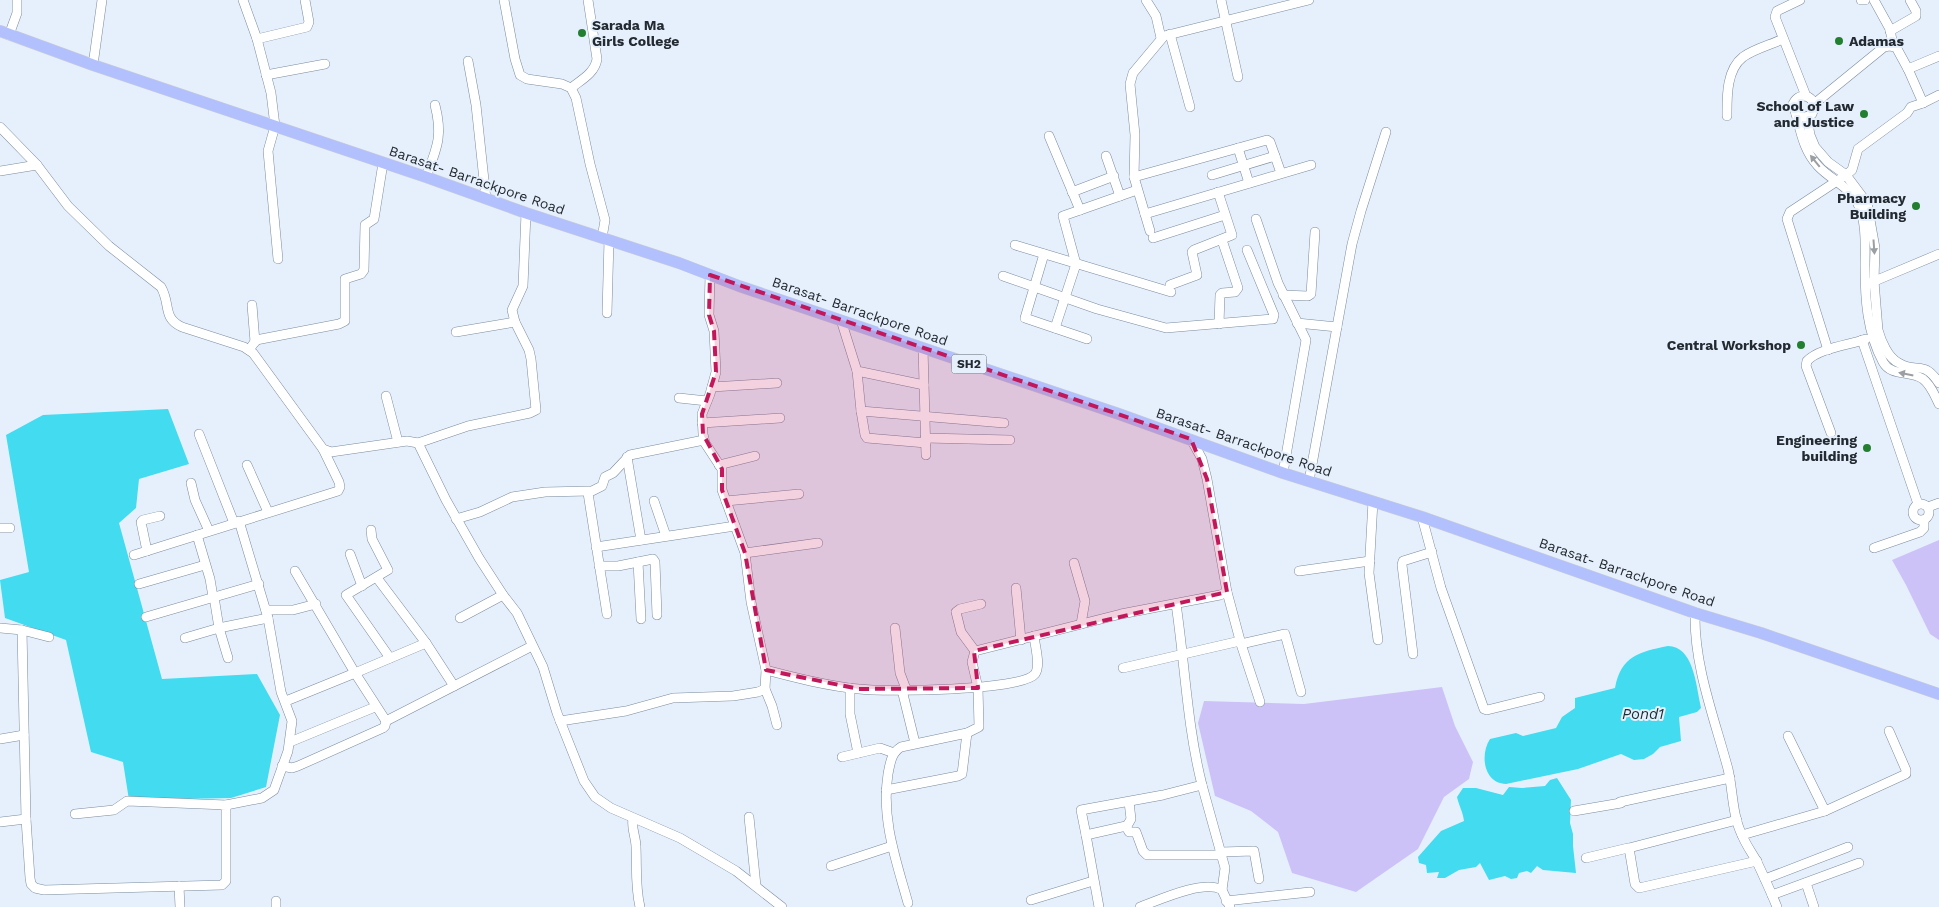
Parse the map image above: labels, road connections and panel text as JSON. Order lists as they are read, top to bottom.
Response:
{
  "streets": {
    "main road": ["Barasat- Barrackpore Road", "SH2"]
  },
  "water": ["Pond1"],
  "places": [
    "Sarada Ma Girls College",
    "Adamas",
    "School of Law and Justice",
    "Pharmacy Building",
    "Central Workshop",
    "Engineering building"
  ]
}
